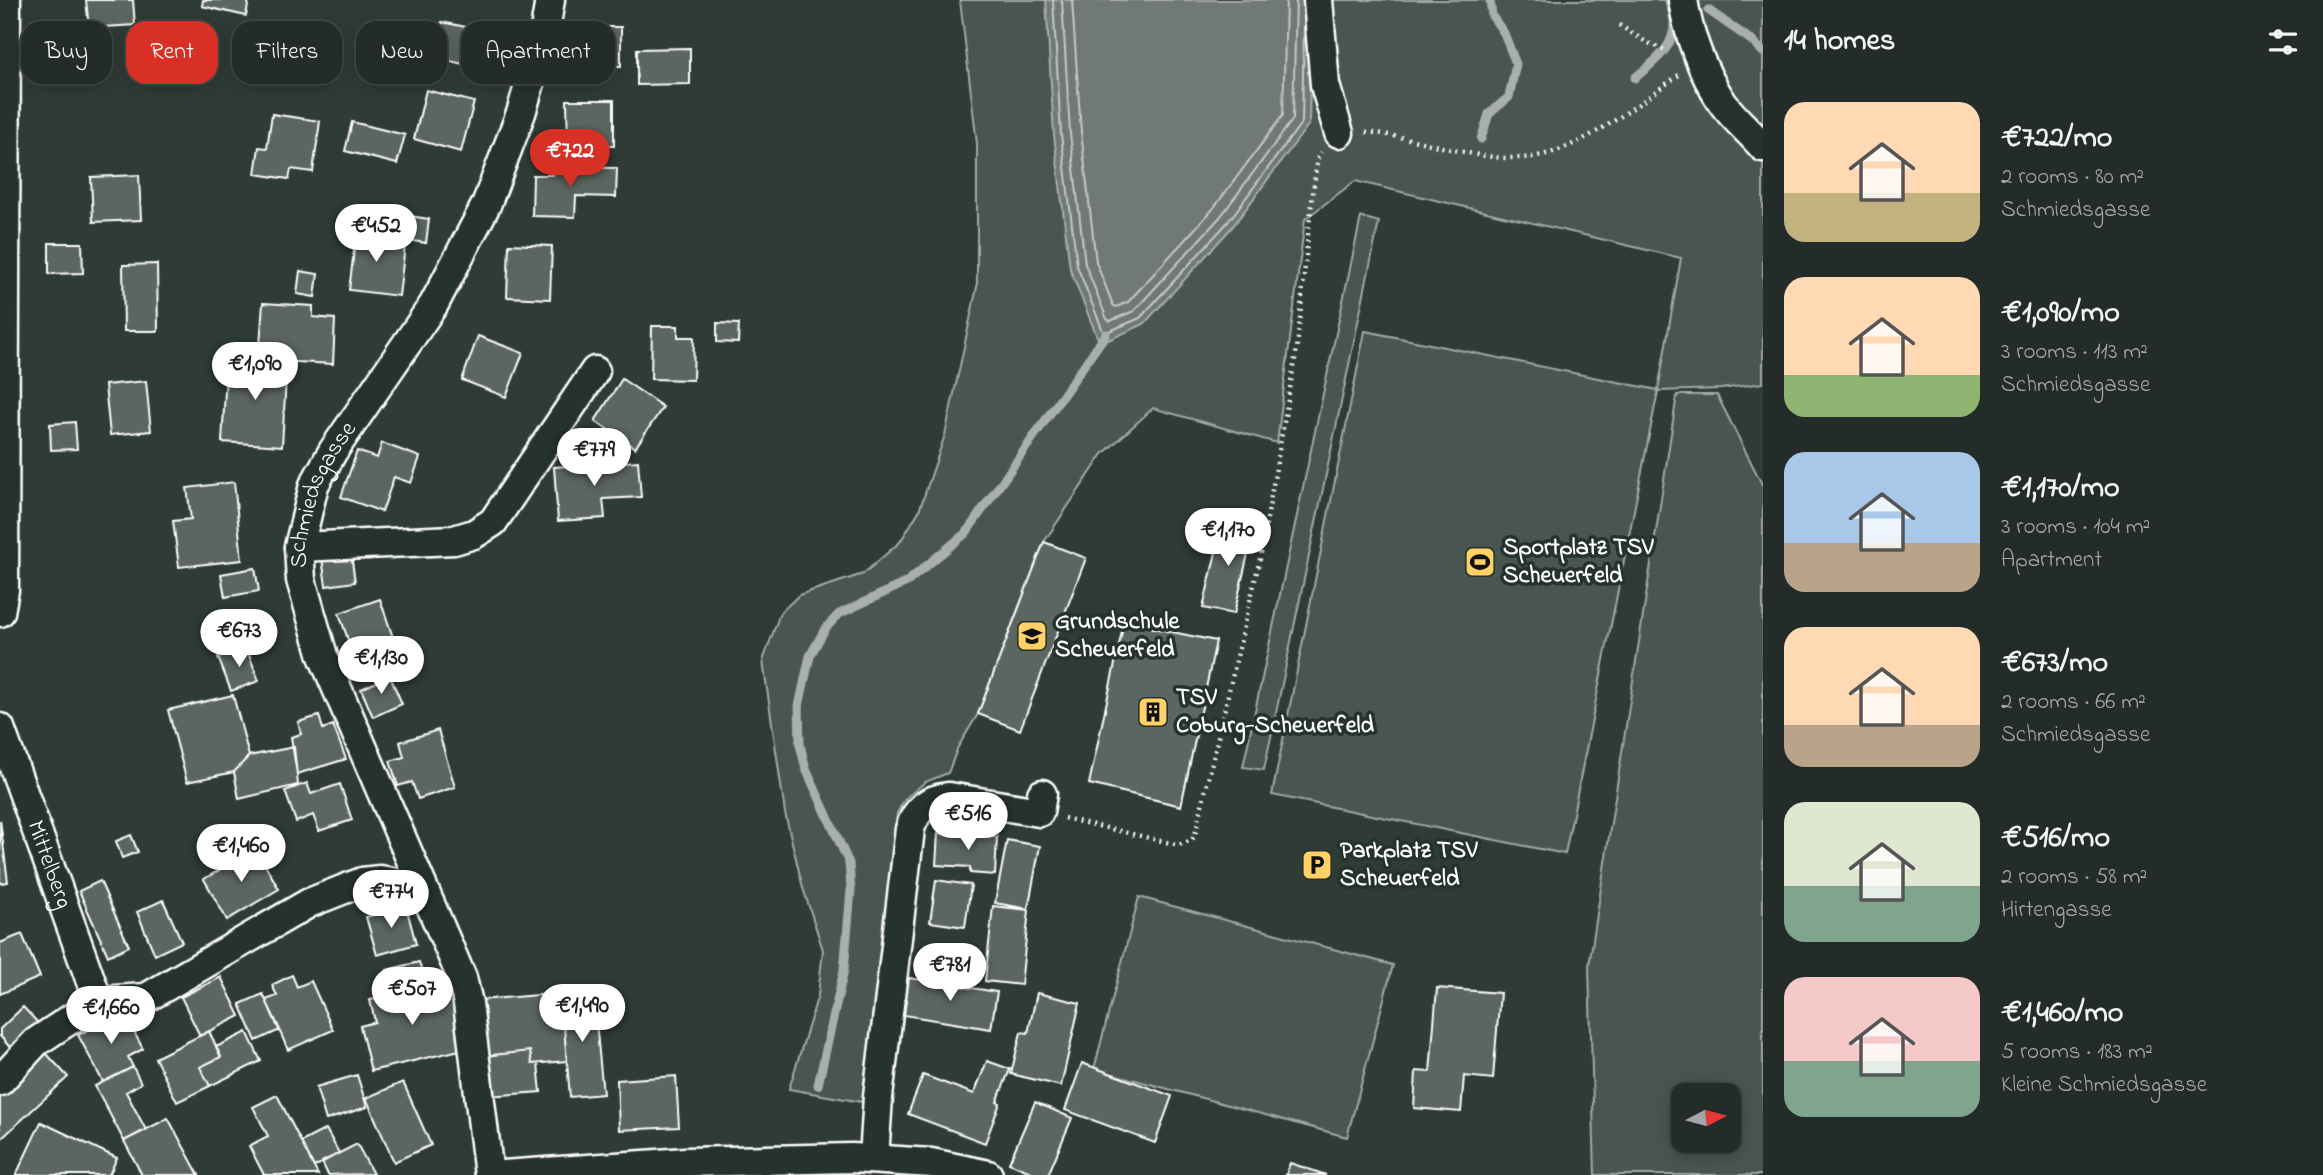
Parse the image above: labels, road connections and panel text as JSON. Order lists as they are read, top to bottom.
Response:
{
  "streets": {
    "street": ["Schmiedsgasse", "Mittelberg"]
  },
  "places": {
    "sports": ["Sportplatz TSV Scheuerfeld"],
    "school or university": ["Grundschule Scheuerfeld"],
    "building": ["TSV Coburg-Scheuerfeld"],
    "parking": ["Parkplatz TSV Scheuerfeld"]
  },
  "north": "right",
  "page": {
    "heading": "14 homes",
    "chip": [
      "Buy",
      "Rent",
      "Filters",
      "New",
      "Apartment"
    ],
    "list": [
      {
        "name": "€722/mo",
        "note": "2 rooms · 80 m² · Schmiedsgasse"
      },
      {
        "name": "€1,090/mo",
        "note": "3 rooms · 113 m² · Schmiedsgasse"
      },
      {
        "name": "€1,170/mo",
        "note": "3 rooms · 104 m² · Apartment"
      },
      {
        "name": "€673/mo",
        "note": "2 rooms · 66 m² · Schmiedsgasse"
      },
      {
        "name": "€516/mo",
        "note": "2 rooms · 58 m² · Hirtengasse"
      },
      {
        "name": "€1,460/mo",
        "note": "5 rooms · 183 m² · Kleine Schmiedsgasse"
      }
    ],
    "price": [
      "€722",
      "€452",
      "€1,090",
      "€779",
      "€1,170",
      "€673",
      "€1,130",
      "€516",
      "€1,460",
      "€774",
      "€781",
      "€507",
      "€1,490",
      "€1,660"
    ]
  }
}
